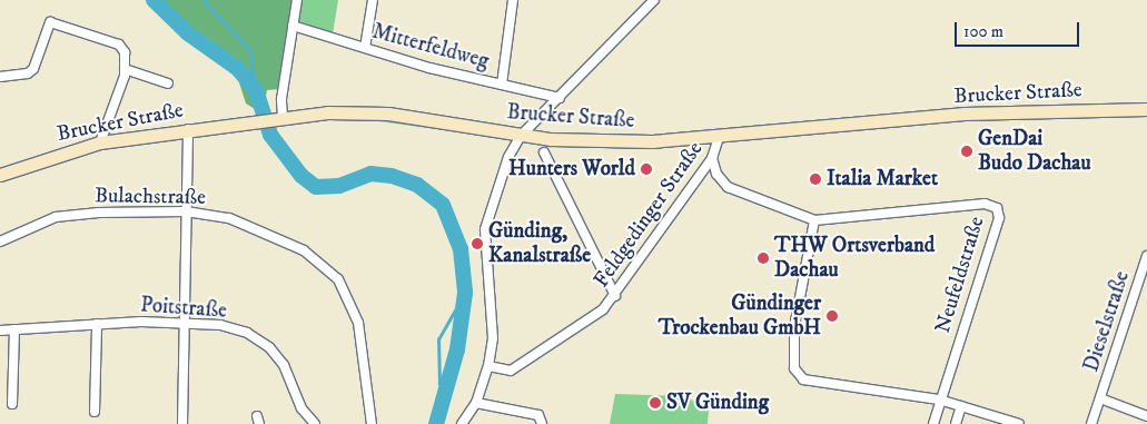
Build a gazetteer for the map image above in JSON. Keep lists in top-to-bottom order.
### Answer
{
  "streets": {
    "main road": ["Brucker Straße"],
    "street": [
      "Mitterfeldweg",
      "Bulachstraße",
      "Feldgedinger Straße",
      "Neufeldstraße",
      "Poitstraße",
      "Dieselstraße"
    ]
  },
  "crossings": [
    ["Brucker Straße", "Feldgedinger Straße"],
    ["Feldgedinger Straße", "Neufeldstraße"]
  ],
  "places": [
    "GenDai Budo Dachau",
    "Hunters World",
    "Italia Market",
    "Günding, Kanalstraße",
    "THW Ortsverband Dachau",
    "Gündinger Trockenbau GmbH",
    "SV Günding"
  ],
  "scale_bar": "100 m"
}
